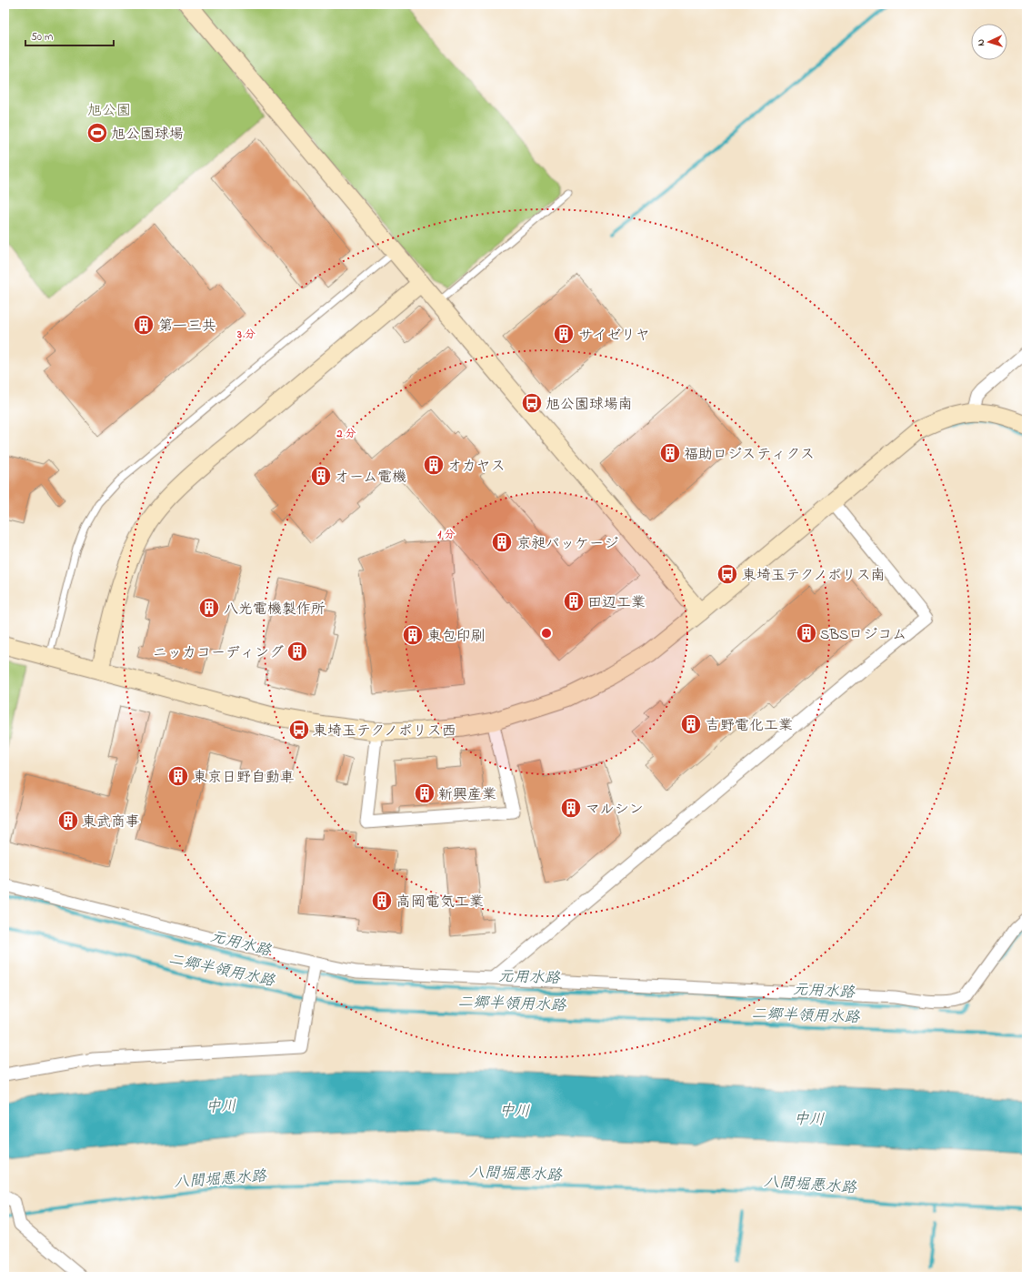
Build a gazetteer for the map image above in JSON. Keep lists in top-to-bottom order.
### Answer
{
  "water": [
    "元用水路",
    "二郷半領用水路",
    "中川",
    "八間堀悪水路"
  ],
  "parks": ["旭公園"],
  "places": {
    "sports": ["旭公園球場"],
    "building": [
      "第一三共",
      "サイゼリヤ",
      "福助ロジスティクス",
      "オカヤス",
      "オーム電機",
      "京昶パッケージ",
      "田辺工業",
      "八光電機製作所",
      "SBSロジコム",
      "東包印刷",
      "ニッカコーディング",
      "吉野電化工業",
      "東京日野自動車",
      "新興産業",
      "マルシン",
      "東武商事",
      "高岡電気工業"
    ],
    "bus stop": ["旭公園球場南", "東埼玉テクノポリス南", "東埼玉テクノポリス西"]
  },
  "scale_bar": "50 m",
  "north": "left",
  "rings": ["3 分", "2 分", "1 分"]
}
